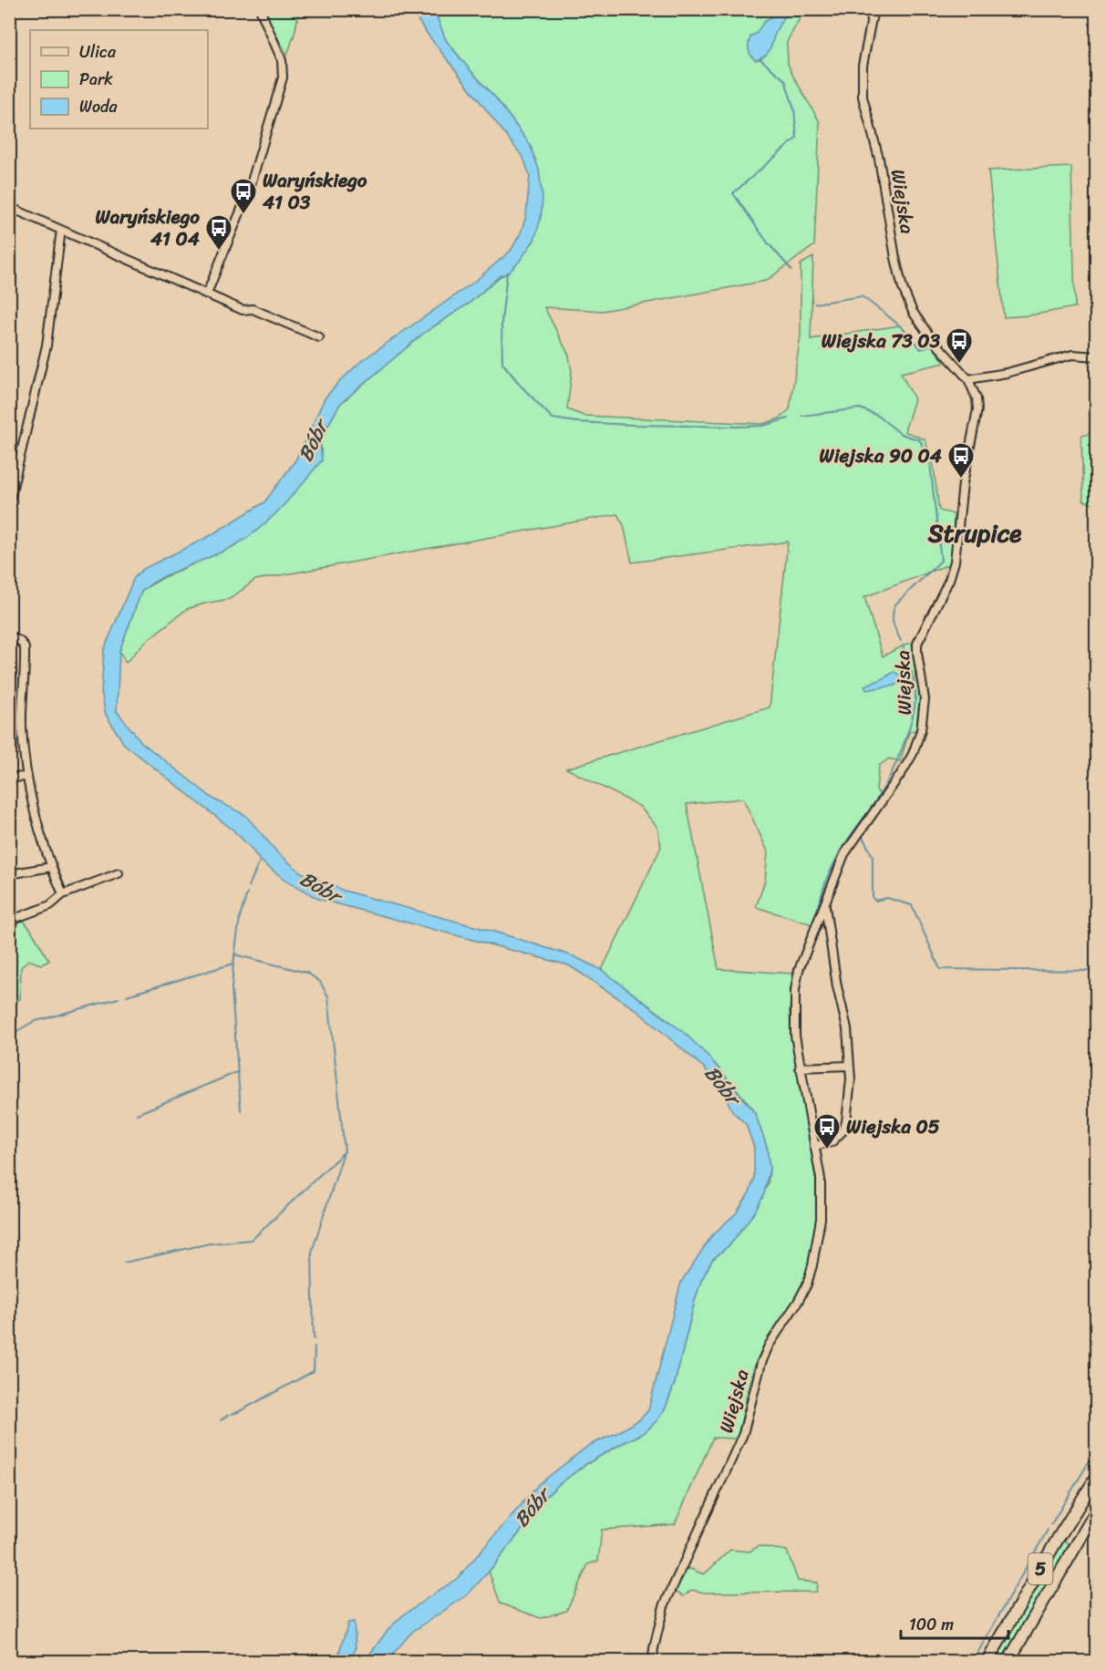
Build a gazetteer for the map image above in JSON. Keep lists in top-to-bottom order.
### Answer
{
  "streets": {
    "main road": ["5"],
    "street": ["Wiejska"]
  },
  "districts": ["Strupice"],
  "water": ["Bóbr"],
  "places": {
    "bus stop": [
      "Waryńskiego 41 03",
      "Waryńskiego 41 04",
      "Wiejska 73 03",
      "Wiejska 90 04",
      "Wiejska 05"
    ]
  },
  "legend": ["Ulica", "Park", "Woda"],
  "scale_bar": "100 m"
}
